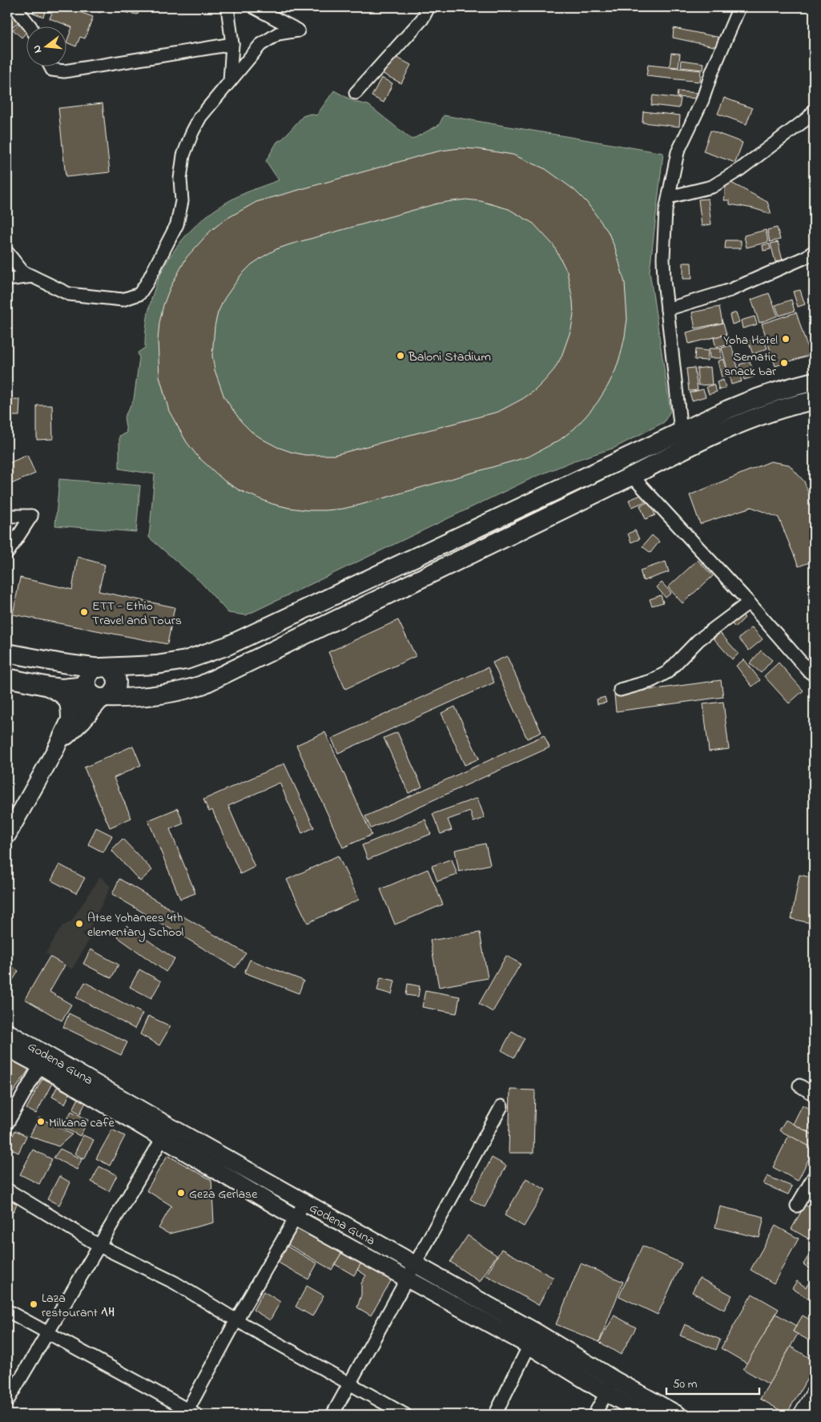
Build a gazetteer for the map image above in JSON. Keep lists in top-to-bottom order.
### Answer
{
  "streets": {
    "main road": ["Godena Guna"]
  },
  "places": [
    "Yoha Hotel",
    "Baloni Stadium",
    "Sematic snack bar",
    "ETT - Ethio Travel and Tours",
    "Atse Yohanees 4th elementary School",
    "Milkana cafe",
    "Geza Gerlase",
    "Laza restourant ላዛ"
  ],
  "scale_bar": "50 m",
  "north": "left"
}
